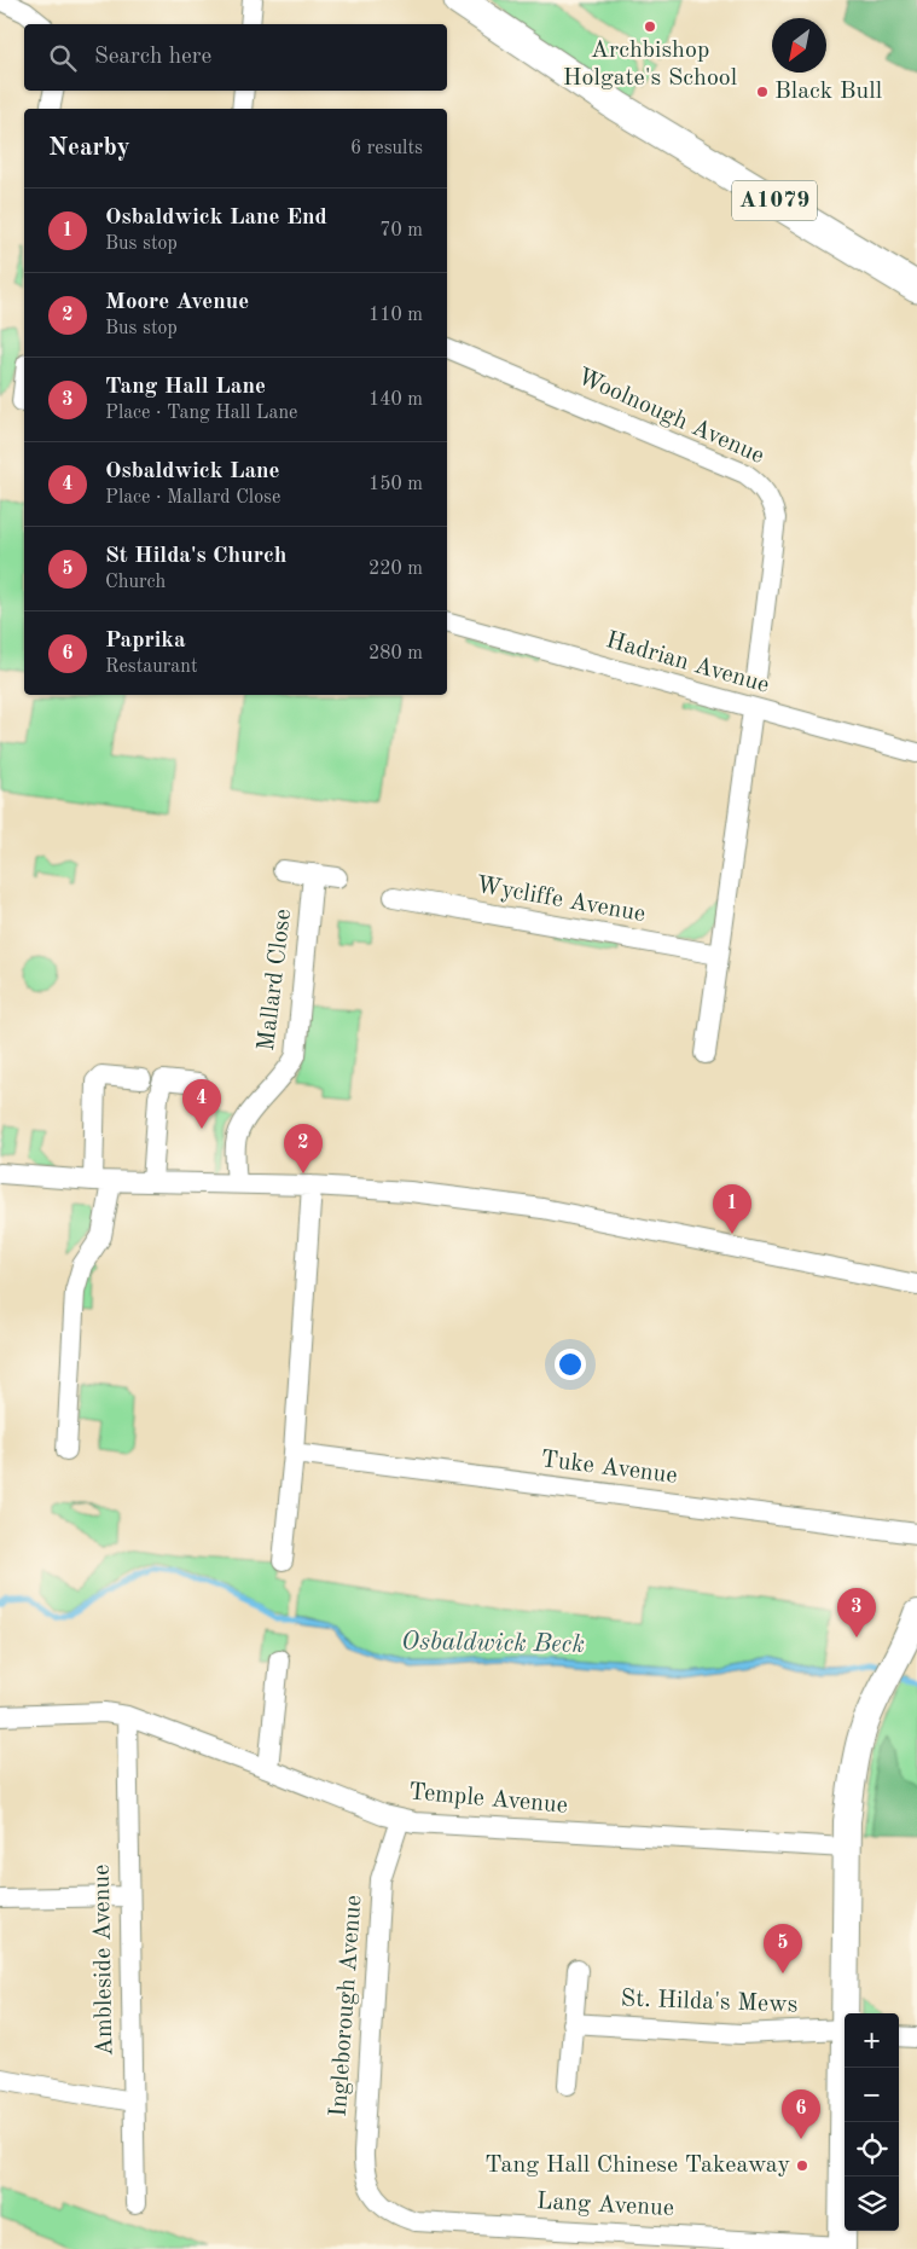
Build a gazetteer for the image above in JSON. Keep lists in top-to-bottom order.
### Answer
{
  "streets": {
    "main road": ["A1079"],
    "street": [
      "Woolnough Avenue",
      "Hadrian Avenue",
      "Wycliffe Avenue",
      "Mallard Close",
      "Tuke Avenue",
      "Temple Avenue",
      "Ambleside Avenue",
      "St. Hilda's Mews",
      "Ingleborough Avenue",
      "Lang Avenue"
    ]
  },
  "crossings": [
    ["Temple Avenue", "Ambleside Avenue"],
    ["Temple Avenue", "Ingleborough Avenue"],
    ["Ingleborough Avenue", "Lang Avenue"]
  ],
  "water": ["Osbaldwick Beck"],
  "places": ["Archbishop Holgate's School", "Black Bull", "Tang Hall Chinese Takeaway"],
  "north": "bottom left",
  "page": {
    "search": "Search here",
    "heading": ["Nearby", "6 results"],
    "list": [
      {
        "mark": "1",
        "name": "Osbaldwick Lane End",
        "note": "Bus stop",
        "value": "70 m"
      },
      {
        "mark": "2",
        "name": "Moore Avenue",
        "note": "Bus stop",
        "value": "110 m"
      },
      {
        "mark": "3",
        "name": "Tang Hall Lane",
        "note": "Place · Tang Hall Lane",
        "value": "140 m"
      },
      {
        "mark": "4",
        "name": "Osbaldwick Lane",
        "note": "Place · Mallard Close",
        "value": "150 m"
      },
      {
        "mark": "5",
        "name": "St Hilda's Church",
        "note": "Church",
        "value": "220 m"
      },
      {
        "mark": "6",
        "name": "Paprika",
        "note": "Restaurant",
        "value": "280 m"
      }
    ],
    "pins": [
      "4",
      "2",
      "1",
      "3",
      "5",
      "6"
    ],
    "map_buttons": ["+", "−"]
  }
}
